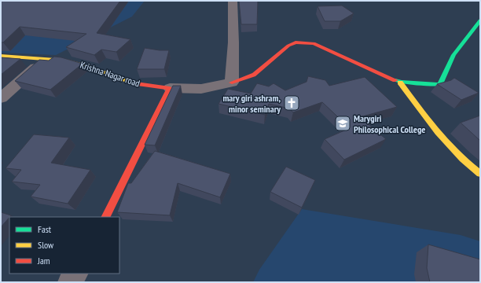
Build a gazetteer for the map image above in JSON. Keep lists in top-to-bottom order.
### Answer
{
  "streets": {
    "street": ["Krishna Nagar road"]
  },
  "places": {
    "church": ["mary giri ashram, minor seminary"],
    "school or university": ["Marygiri Philosophical College"]
  },
  "legend": ["Fast", "Slow", "Jam"]
}
